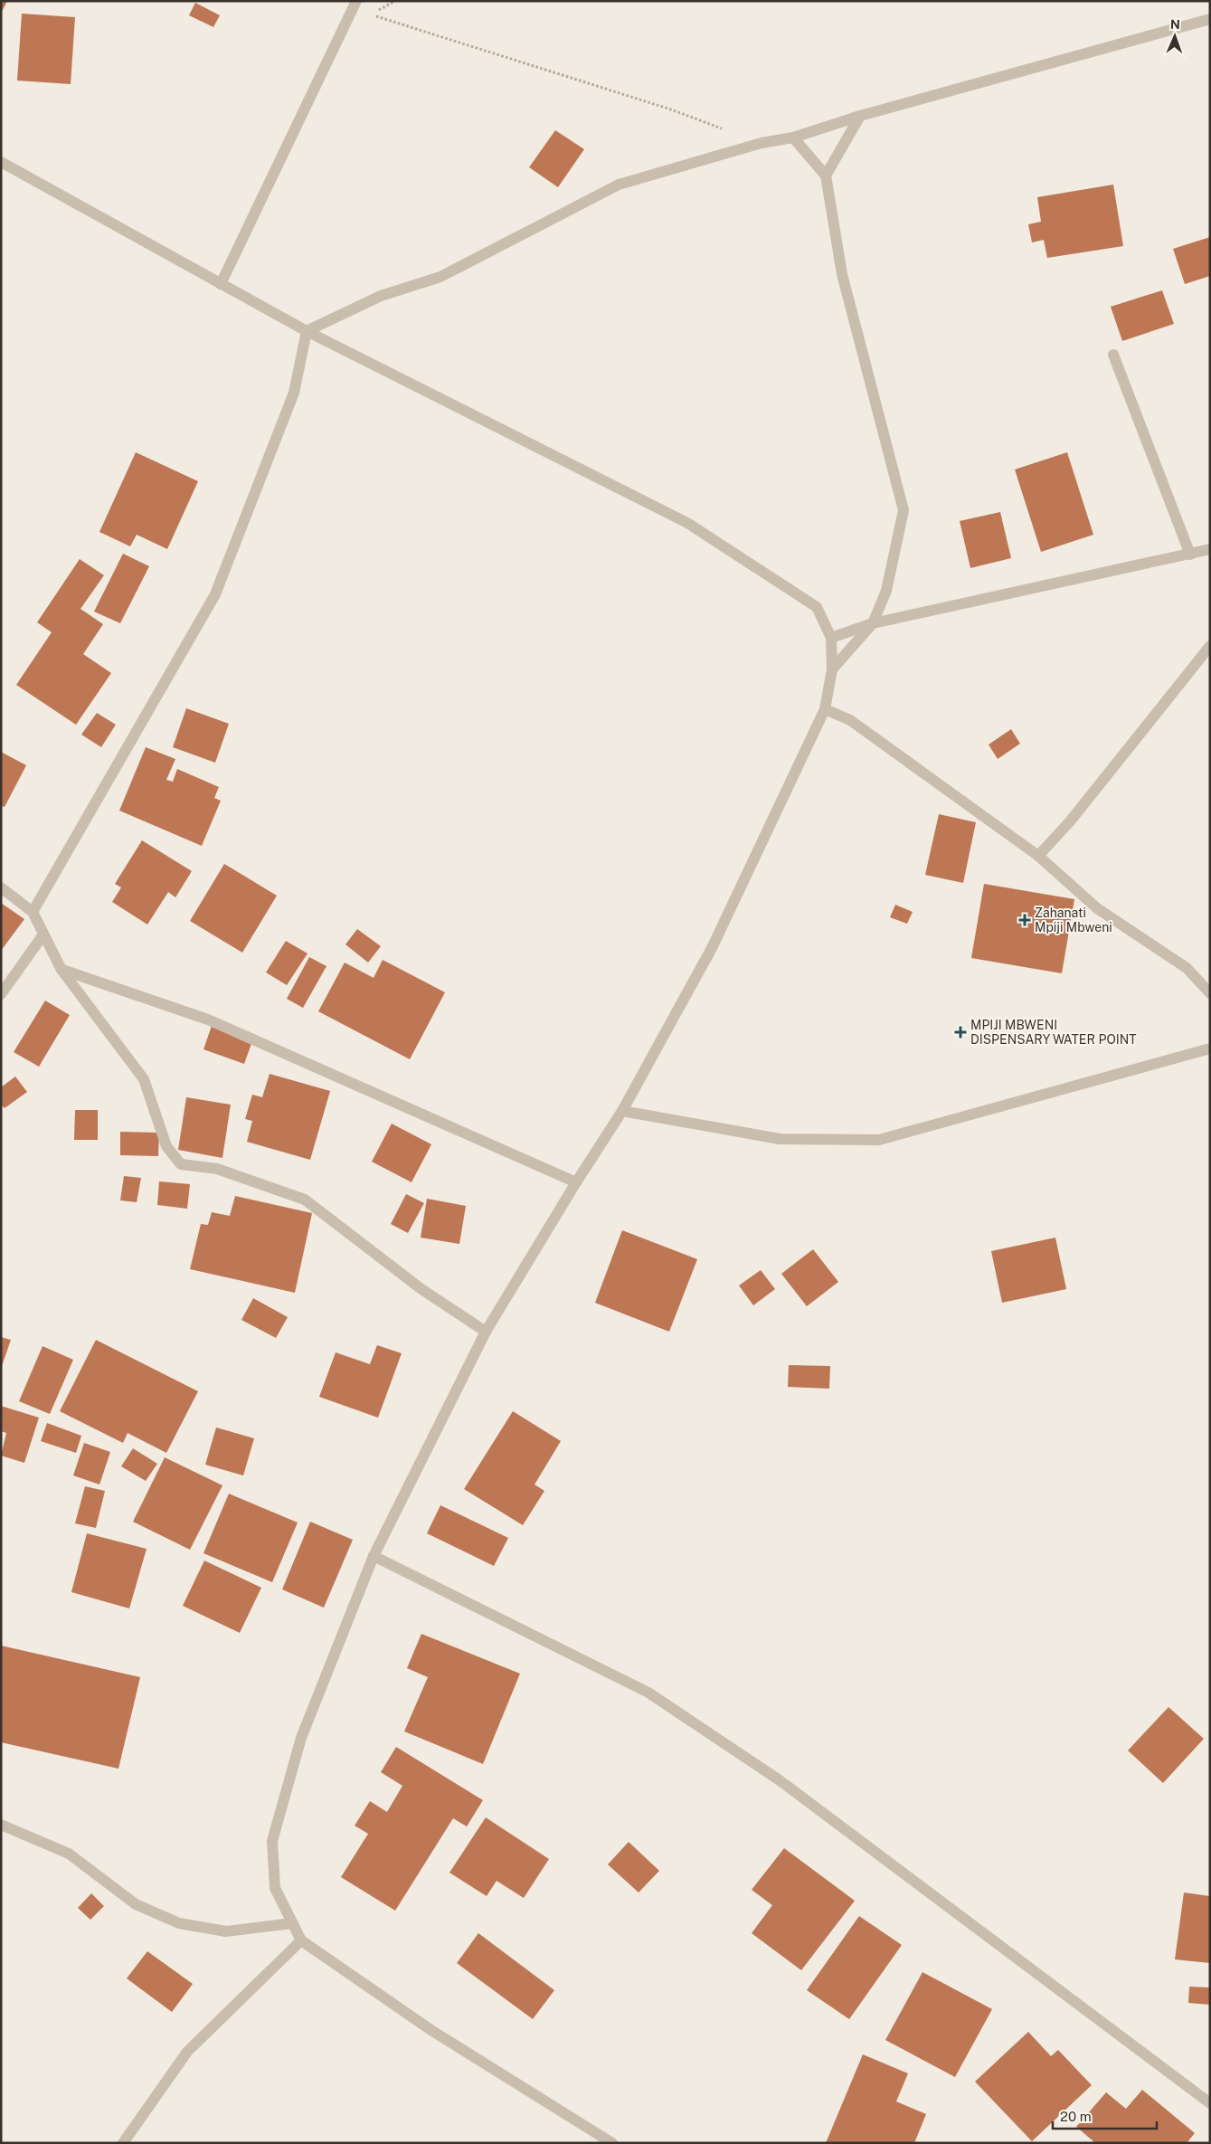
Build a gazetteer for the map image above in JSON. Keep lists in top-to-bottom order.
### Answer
{
  "places": {
    "health": ["Zahanati Mpiji Mbweni", "MPIJI MBWENI DISPENSARY WATER POINT"]
  },
  "scale_bar": "20 m",
  "north": "top"
}
